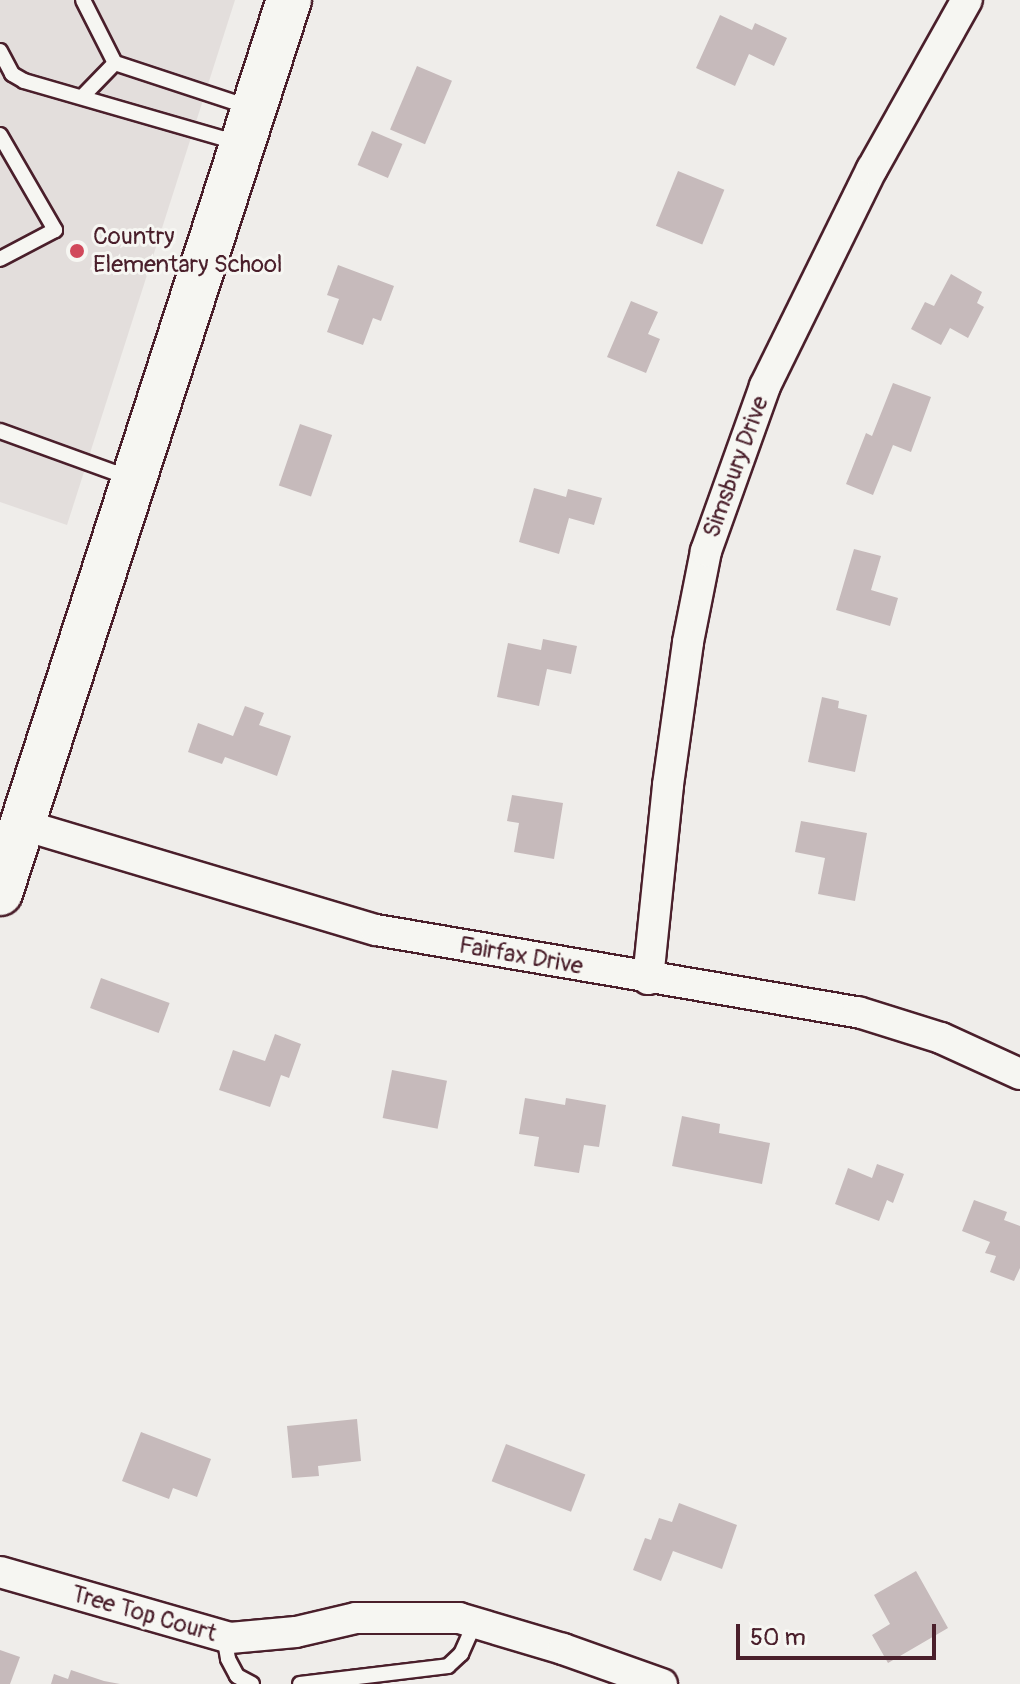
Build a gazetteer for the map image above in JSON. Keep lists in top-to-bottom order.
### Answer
{
  "streets": {
    "street": ["Simsbury Drive", "Fairfax Drive", "Tree Top Court"]
  },
  "crossings": [
    ["Simsbury Drive", "Fairfax Drive"]
  ],
  "places": ["Country Elementary School"],
  "scale_bar": "50 m"
}
